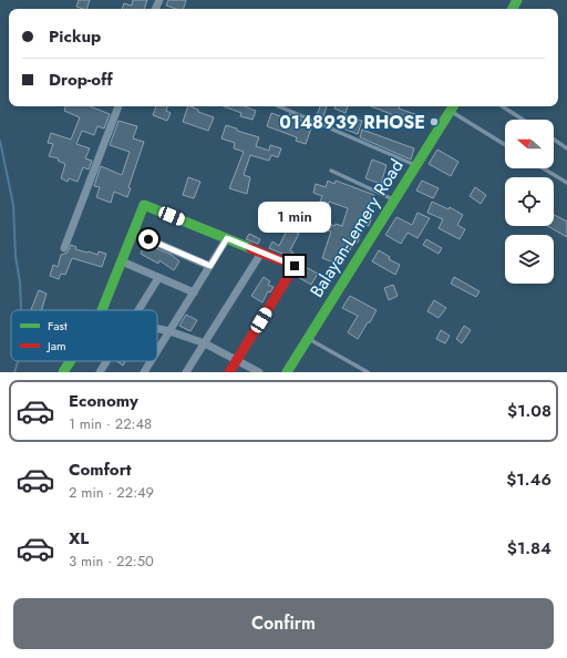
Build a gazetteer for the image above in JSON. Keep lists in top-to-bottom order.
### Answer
{
  "streets": {
    "street": ["Balayan-Lemery Road"]
  },
  "places": ["0148939 RHOSE"],
  "legend": ["Fast", "Jam"],
  "north": "left",
  "page": {
    "banner": ["Pickup", "Drop-off"],
    "bubble": "1 min",
    "list": [
      {
        "name": "Economy",
        "note": "1 min · 22:48",
        "value": "$1.08"
      },
      {
        "name": "Comfort",
        "note": "2 min · 22:49",
        "value": "$1.46"
      },
      {
        "name": "XL",
        "note": "3 min · 22:50",
        "value": "$1.84"
      }
    ],
    "buttons": "Confirm"
  }
}
